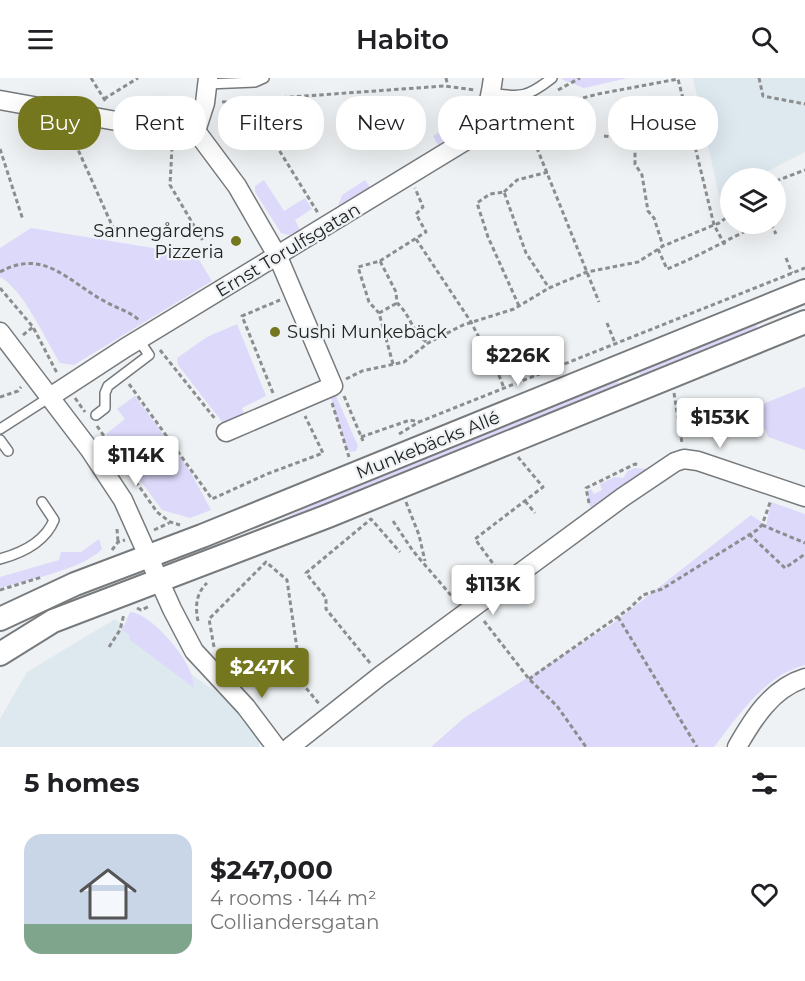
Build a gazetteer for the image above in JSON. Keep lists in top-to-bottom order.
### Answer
{
  "streets": {
    "street": ["Ernst Torulfsgatan", "Munkebäcks Allé"]
  },
  "places": ["Sannegårdens Pizzeria", "Sushi Munkebäck"],
  "page": {
    "header": "Habito",
    "chip": [
      "Buy",
      "Rent",
      "Filters",
      "New",
      "Apartment",
      "House"
    ],
    "price": [
      "$226K",
      "$153K",
      "$114K",
      "$113K",
      "$247K"
    ],
    "heading": "5 homes",
    "list": [
      {
        "name": "$247,000",
        "note": "4 rooms · 144 m² · Colliandersgatan"
      }
    ]
  }
}
